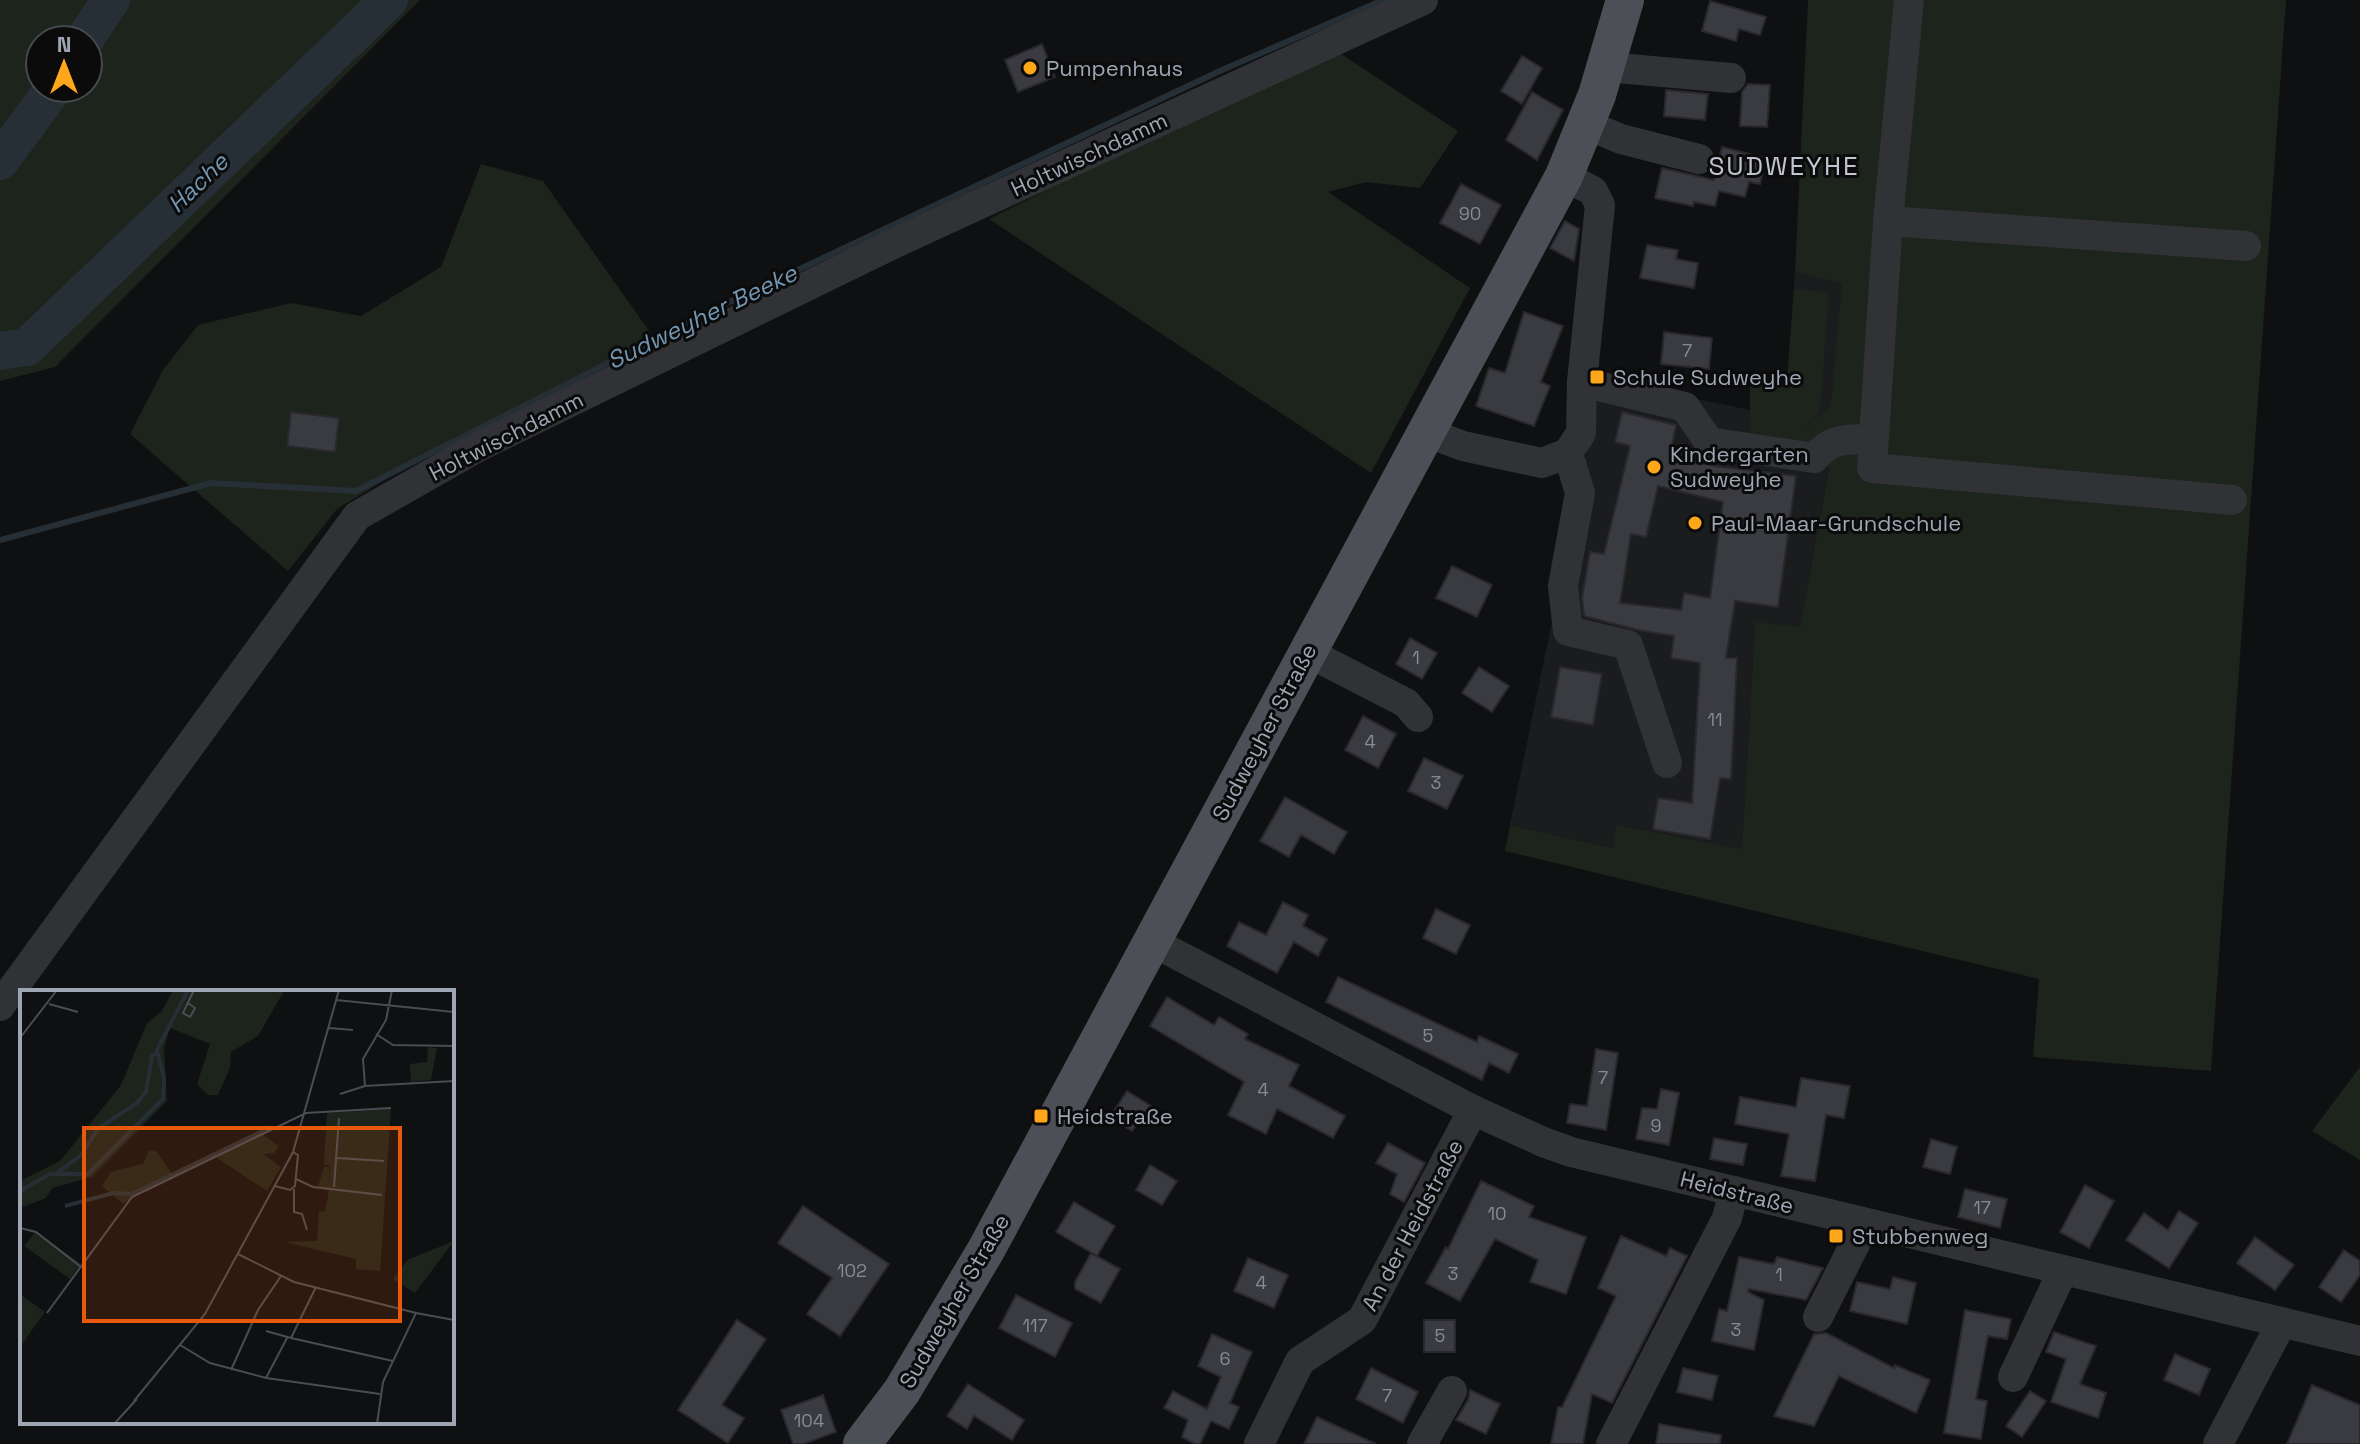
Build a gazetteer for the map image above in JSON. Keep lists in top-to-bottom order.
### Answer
{
  "streets": {
    "main road": ["Sudweyher Straße"],
    "street": ["Holtwischdamm", "Heidstraße", "An der Heidstraße"]
  },
  "crossings": [
    ["Sudweyher Straße", "Heidstraße"],
    ["Heidstraße", "An der Heidstraße"]
  ],
  "districts": ["SUDWEYHE"],
  "water": ["Hache", "Sudweyher Beeke"],
  "places": {
    "other": ["Pumpenhaus", "Kindergarten Sudweyhe", "Paul-Maar-Grundschule"],
    "transit": ["Schule Sudweyhe", "Heidstraße", "Stubbenweg"]
  },
  "house_numbers": [
    "90",
    "7",
    "1",
    "11",
    "4",
    "3",
    "5",
    "7",
    "4",
    "9",
    "17",
    "10",
    "102",
    "3",
    "1",
    "4",
    "117",
    "3",
    "5",
    "6",
    "7",
    "104"
  ],
  "north": "top"
}
